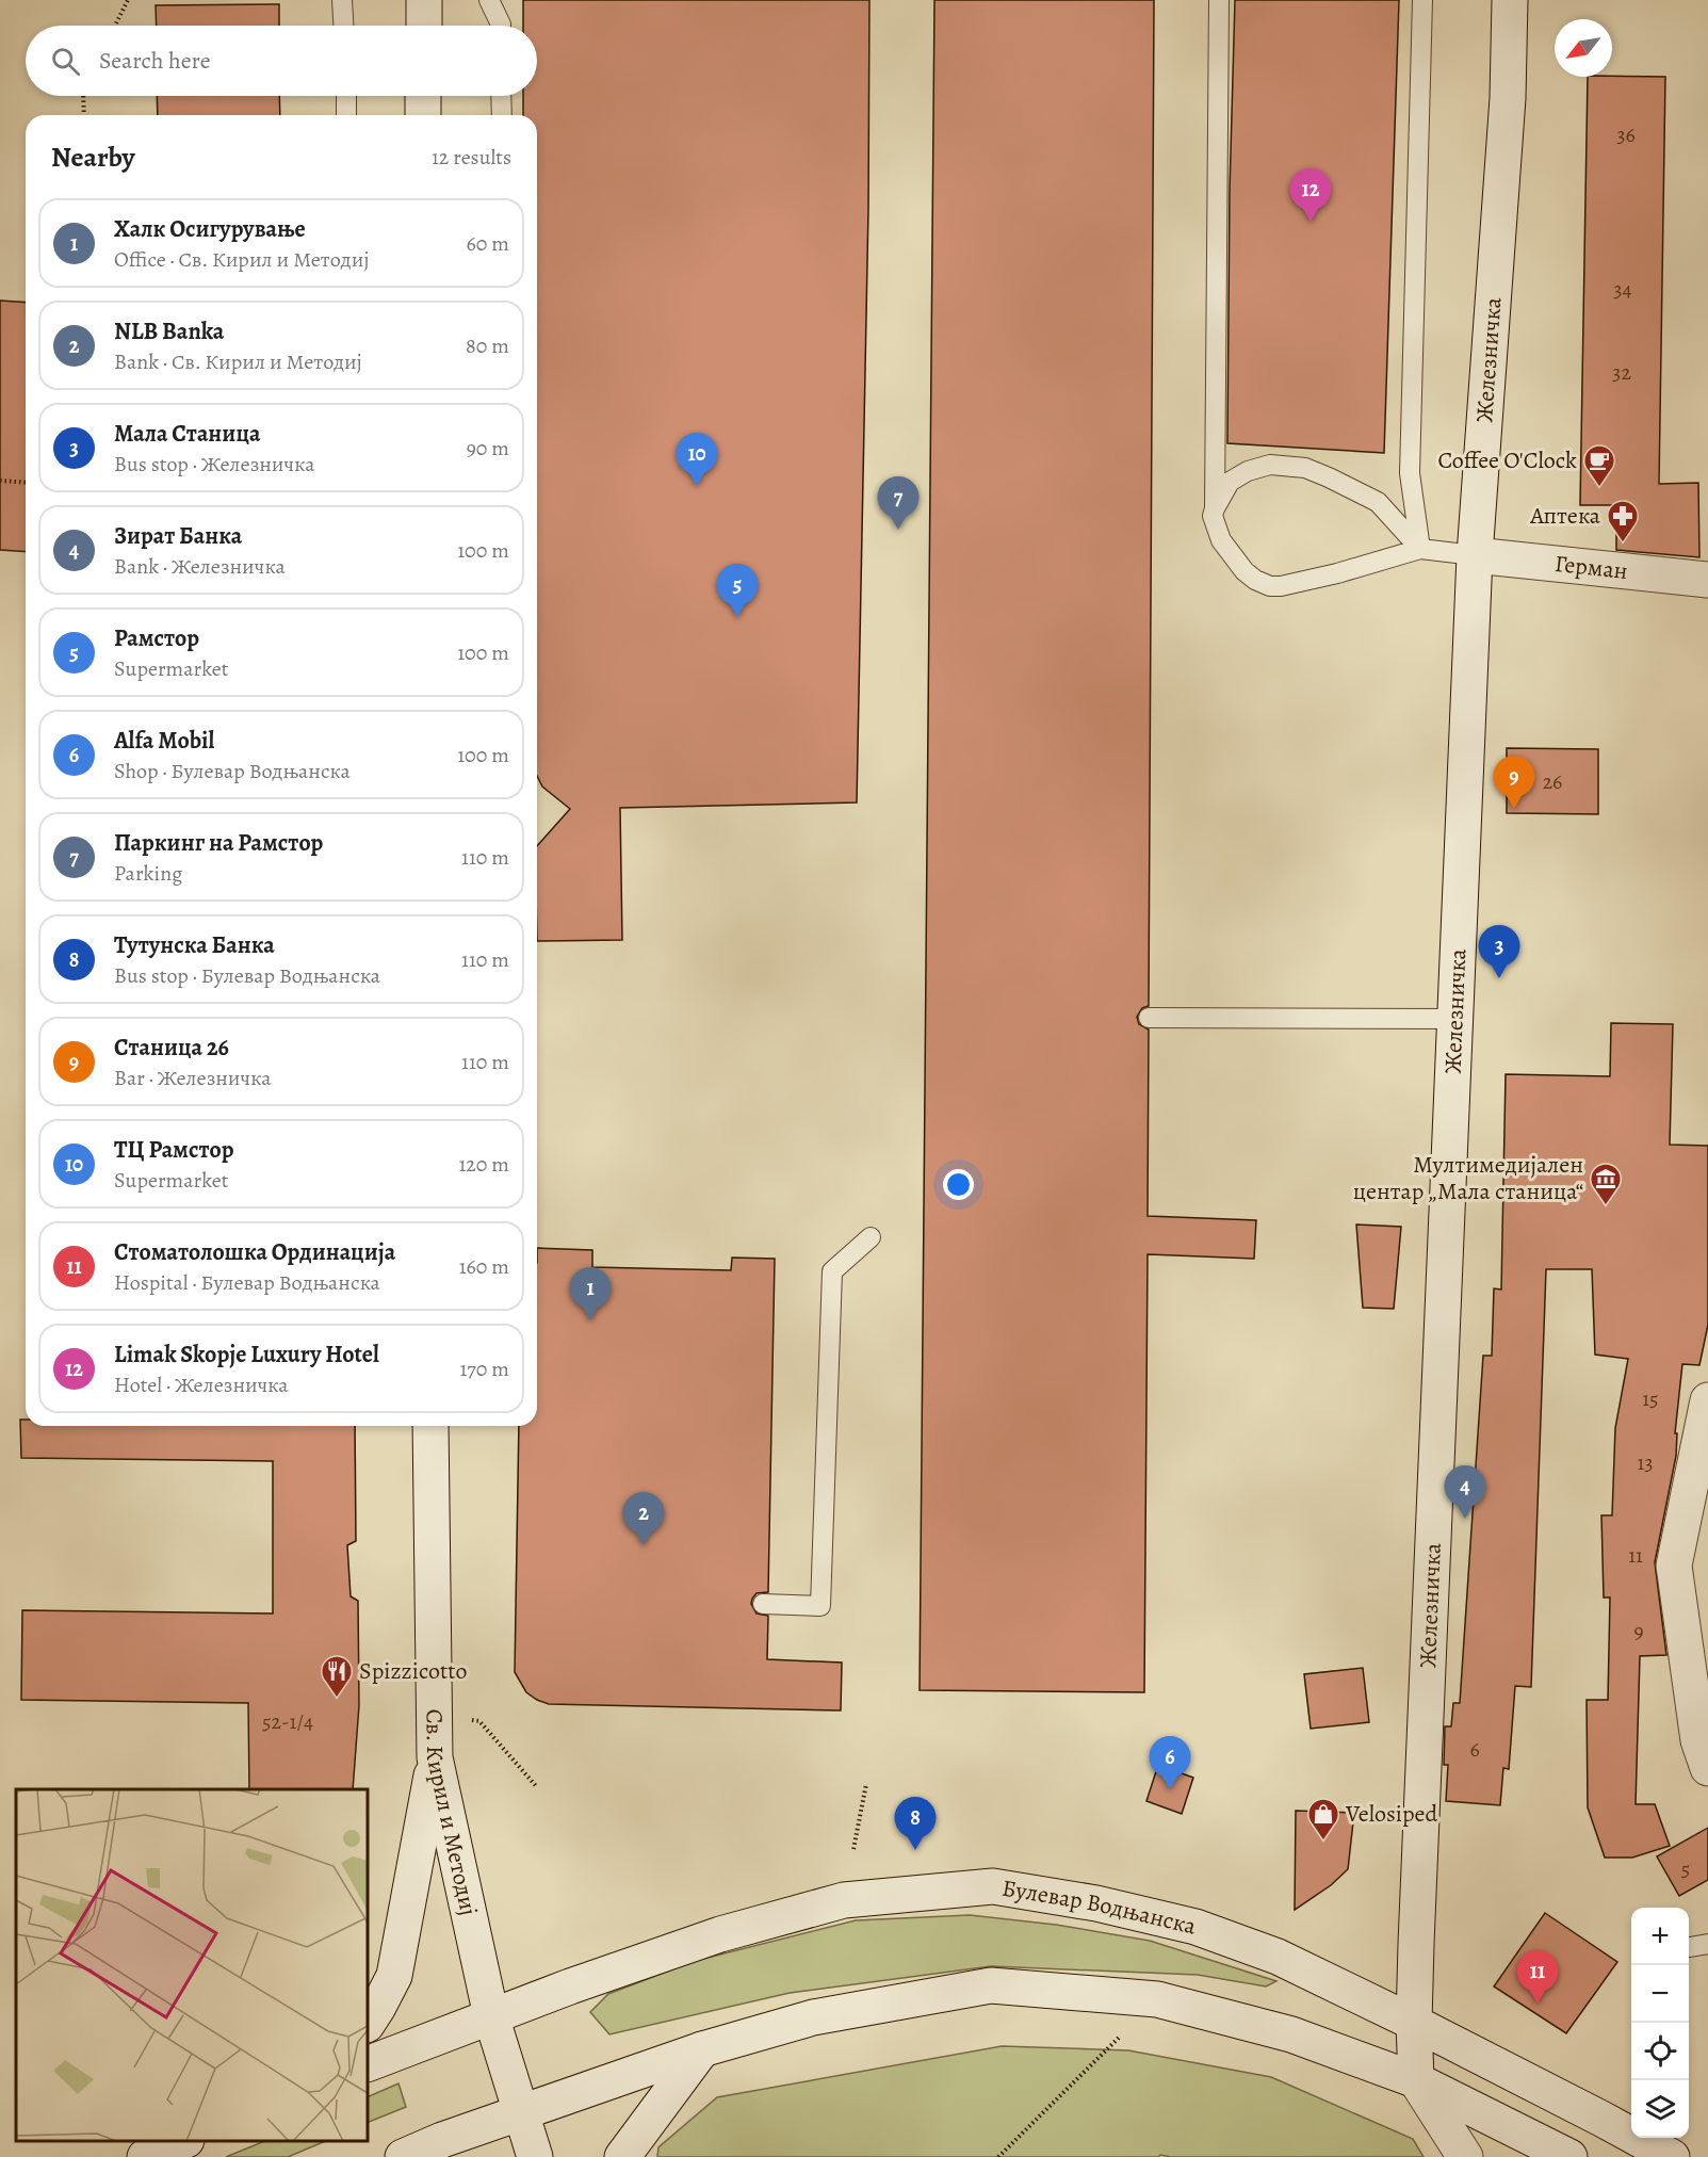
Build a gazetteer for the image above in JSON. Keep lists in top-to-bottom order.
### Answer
{
  "streets": {
    "street": [
      "Железничка",
      "Герман",
      "Св. Кирил и Методиј",
      "Булевар Водњанска"
    ]
  },
  "crossings": [
    ["Железничка", "Герман"],
    ["Железничка", "Булевар Водњанска"],
    ["Св. Кирил и Методиј", "Булевар Водњанска"]
  ],
  "places": {
    "cafe": ["Coffee O'Clock"],
    "pharmacy": ["Аптека"],
    "museum": ["Мултимедијален центар „Мала станица“"],
    "restaurant": ["Spizzicotto"],
    "shop": ["Velosiped"]
  },
  "house_numbers": [
    "36",
    "34",
    "32",
    "26",
    "15",
    "13",
    "11",
    "9",
    "52-1/4",
    "6",
    "5"
  ],
  "north": "bottom left",
  "page": {
    "search": "Search here",
    "heading": ["Nearby", "12 results"],
    "pins": [
      "12",
      "10",
      "7",
      "5",
      "9",
      "3",
      "1",
      "4",
      "2",
      "6",
      "8",
      "11"
    ],
    "list": [
      {
        "mark": "1",
        "name": "Халк Осигурување",
        "note": "Office · Св. Кирил и Методиј",
        "value": "60 m"
      },
      {
        "mark": "2",
        "name": "NLB Banka",
        "note": "Bank · Св. Кирил и Методиј",
        "value": "80 m"
      },
      {
        "mark": "3",
        "name": "Мала Станица",
        "note": "Bus stop · Железничка",
        "value": "90 m"
      },
      {
        "mark": "4",
        "name": "Зират Банка",
        "note": "Bank · Железничка",
        "value": "100 m"
      },
      {
        "mark": "5",
        "name": "Рамстор",
        "note": "Supermarket",
        "value": "100 m"
      },
      {
        "mark": "6",
        "name": "Alfa Mobil",
        "note": "Shop · Булевар Водњанска",
        "value": "100 m"
      },
      {
        "mark": "7",
        "name": "Паркинг на Рамстор",
        "note": "Parking",
        "value": "110 m"
      },
      {
        "mark": "8",
        "name": "Тутунска Банка",
        "note": "Bus stop · Булевар Водњанска",
        "value": "110 m"
      },
      {
        "mark": "9",
        "name": "Станица 26",
        "note": "Bar · Железничка",
        "value": "110 m"
      },
      {
        "mark": "10",
        "name": "ТЦ Рамстор",
        "note": "Supermarket",
        "value": "120 m"
      },
      {
        "mark": "11",
        "name": "Стоматолошка Ординација",
        "note": "Hospital · Булевар Водњанска",
        "value": "160 m"
      },
      {
        "mark": "12",
        "name": "Limak Skopje Luxury Hotel",
        "note": "Hotel · Железничка",
        "value": "170 m"
      }
    ],
    "map_buttons": ["+", "−"]
  }
}
